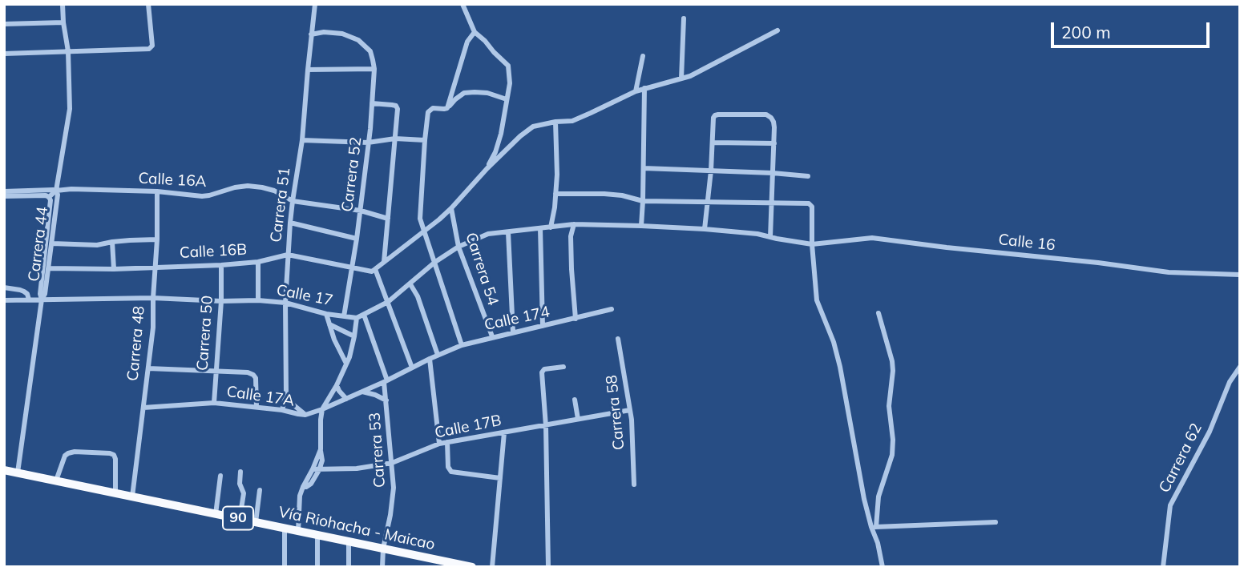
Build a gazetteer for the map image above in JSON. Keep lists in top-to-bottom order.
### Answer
{
  "streets": {
    "highway": ["90", "Vía Riohacha - Maicao"],
    "street": [
      "Carrera 52",
      "Calle 16A",
      "Carrera 51",
      "Calle 16",
      "Carrera 44",
      "Calle 16B",
      "Carrera 54",
      "Calle 17",
      "Calle 174",
      "Carrera 50",
      "Carrera 48",
      "Calle 17A",
      "Carrera 58",
      "Calle 17B",
      "Carrera 53",
      "Carrera 62"
    ]
  },
  "crossings": [
    ["Carrera 52", "Carrera 51"],
    ["Carrera 52", "Calle 16B"],
    ["Carrera 52", "Calle 17"],
    ["Calle 16A", "Carrera 51"],
    ["Calle 16A", "Carrera 44"],
    ["Calle 16A", "Carrera 48"],
    ["Carrera 51", "Calle 16B"],
    ["Carrera 51", "Calle 17"],
    ["Carrera 51", "Calle 17A"],
    ["Carrera 44", "Calle 16B"],
    ["Carrera 44", "Calle 17"],
    ["Carrera 44", "Vía Riohacha - Maicao"],
    ["Calle 16B", "Carrera 50"],
    ["Calle 16B", "Carrera 48"],
    ["Carrera 54", "Calle 174"],
    ["Calle 17", "Carrera 50"],
    ["Calle 17", "Carrera 48"],
    ["Calle 174", "Calle 17A"],
    ["Carrera 50", "Calle 17A"],
    ["Carrera 48", "Calle 17A"],
    ["Carrera 48", "Vía Riohacha - Maicao"],
    ["Calle 17A", "Carrera 53"],
    ["Carrera 58", "Calle 17B"],
    ["Calle 17B", "Carrera 53"],
    ["Carrera 53", "Vía Riohacha - Maicao"]
  ],
  "scale_bar": "200 m"
}
